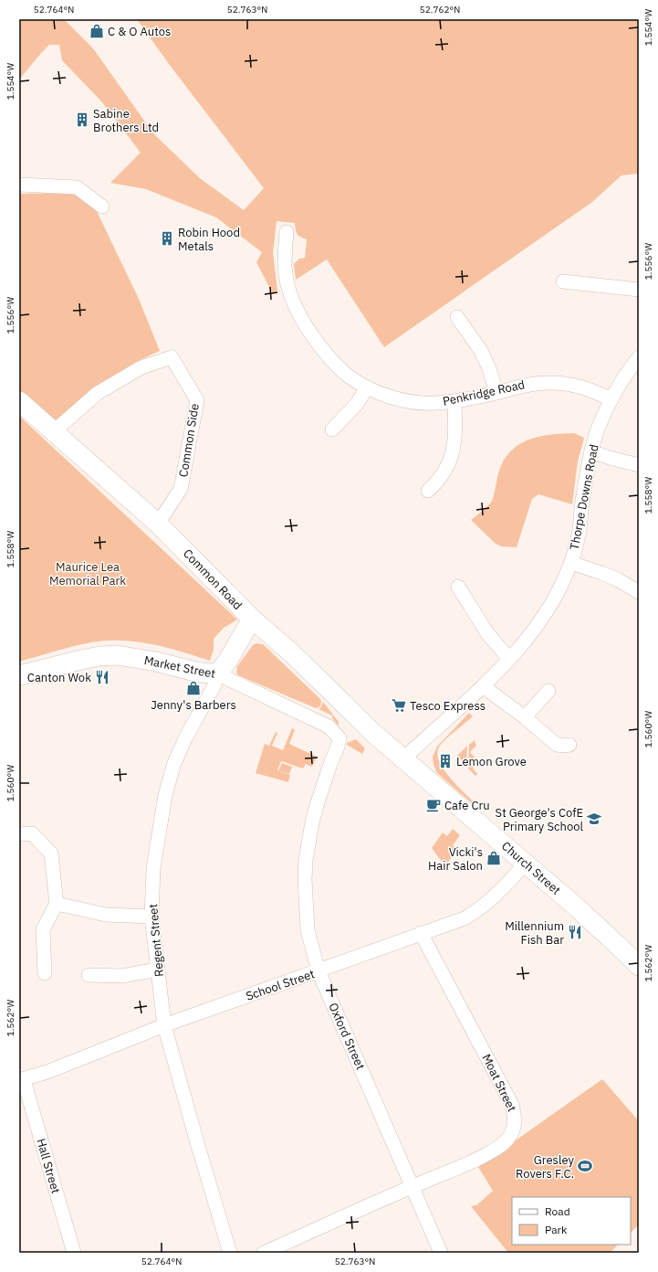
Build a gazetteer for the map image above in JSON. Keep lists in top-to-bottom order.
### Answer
{
  "streets": {
    "street": [
      "Penkridge Road",
      "Common Side",
      "Thorpe Downs Road",
      "Common Road",
      "Market Street",
      "Church Street",
      "Regent Street",
      "School Street",
      "Oxford Street",
      "Moat Street",
      "Hall Street"
    ]
  },
  "crossings": [
    ["Penkridge Road", "Thorpe Downs Road"],
    ["Common Side", "Common Road"],
    ["Thorpe Downs Road", "Common Road"],
    ["Thorpe Downs Road", "Church Street"],
    ["Common Road", "Church Street"],
    ["Common Road", "Regent Street"],
    ["Market Street", "Regent Street"],
    ["Market Street", "Oxford Street"],
    ["Church Street", "School Street"],
    ["Regent Street", "School Street"],
    ["School Street", "Oxford Street"],
    ["School Street", "Moat Street"],
    ["School Street", "Hall Street"],
    ["Oxford Street", "Moat Street"]
  ],
  "parks": ["Maurice Lea Memorial Park"],
  "places": {
    "shop": ["C & O Autos", "Jenny's Barbers", "Vicki's Hair Salon"],
    "building": ["Sabine Brothers Ltd", "Robin Hood Metals", "Lemon Grove"],
    "restaurant": ["Canton Wok", "Millennium Fish Bar"],
    "supermarket": ["Tesco Express"],
    "cafe": ["Cafe Cru"],
    "school or university": ["St George's CofE Primary School"],
    "sports": ["Gresley Rovers F.C."]
  },
  "legend": ["Road", "Park"],
  "coordinates": [
    "52.764°N",
    "52.763°N",
    "52.762°N",
    "1.554°W",
    "1.556°W",
    "1.558°W",
    "1.560°W",
    "1.562°W"
  ]
}
